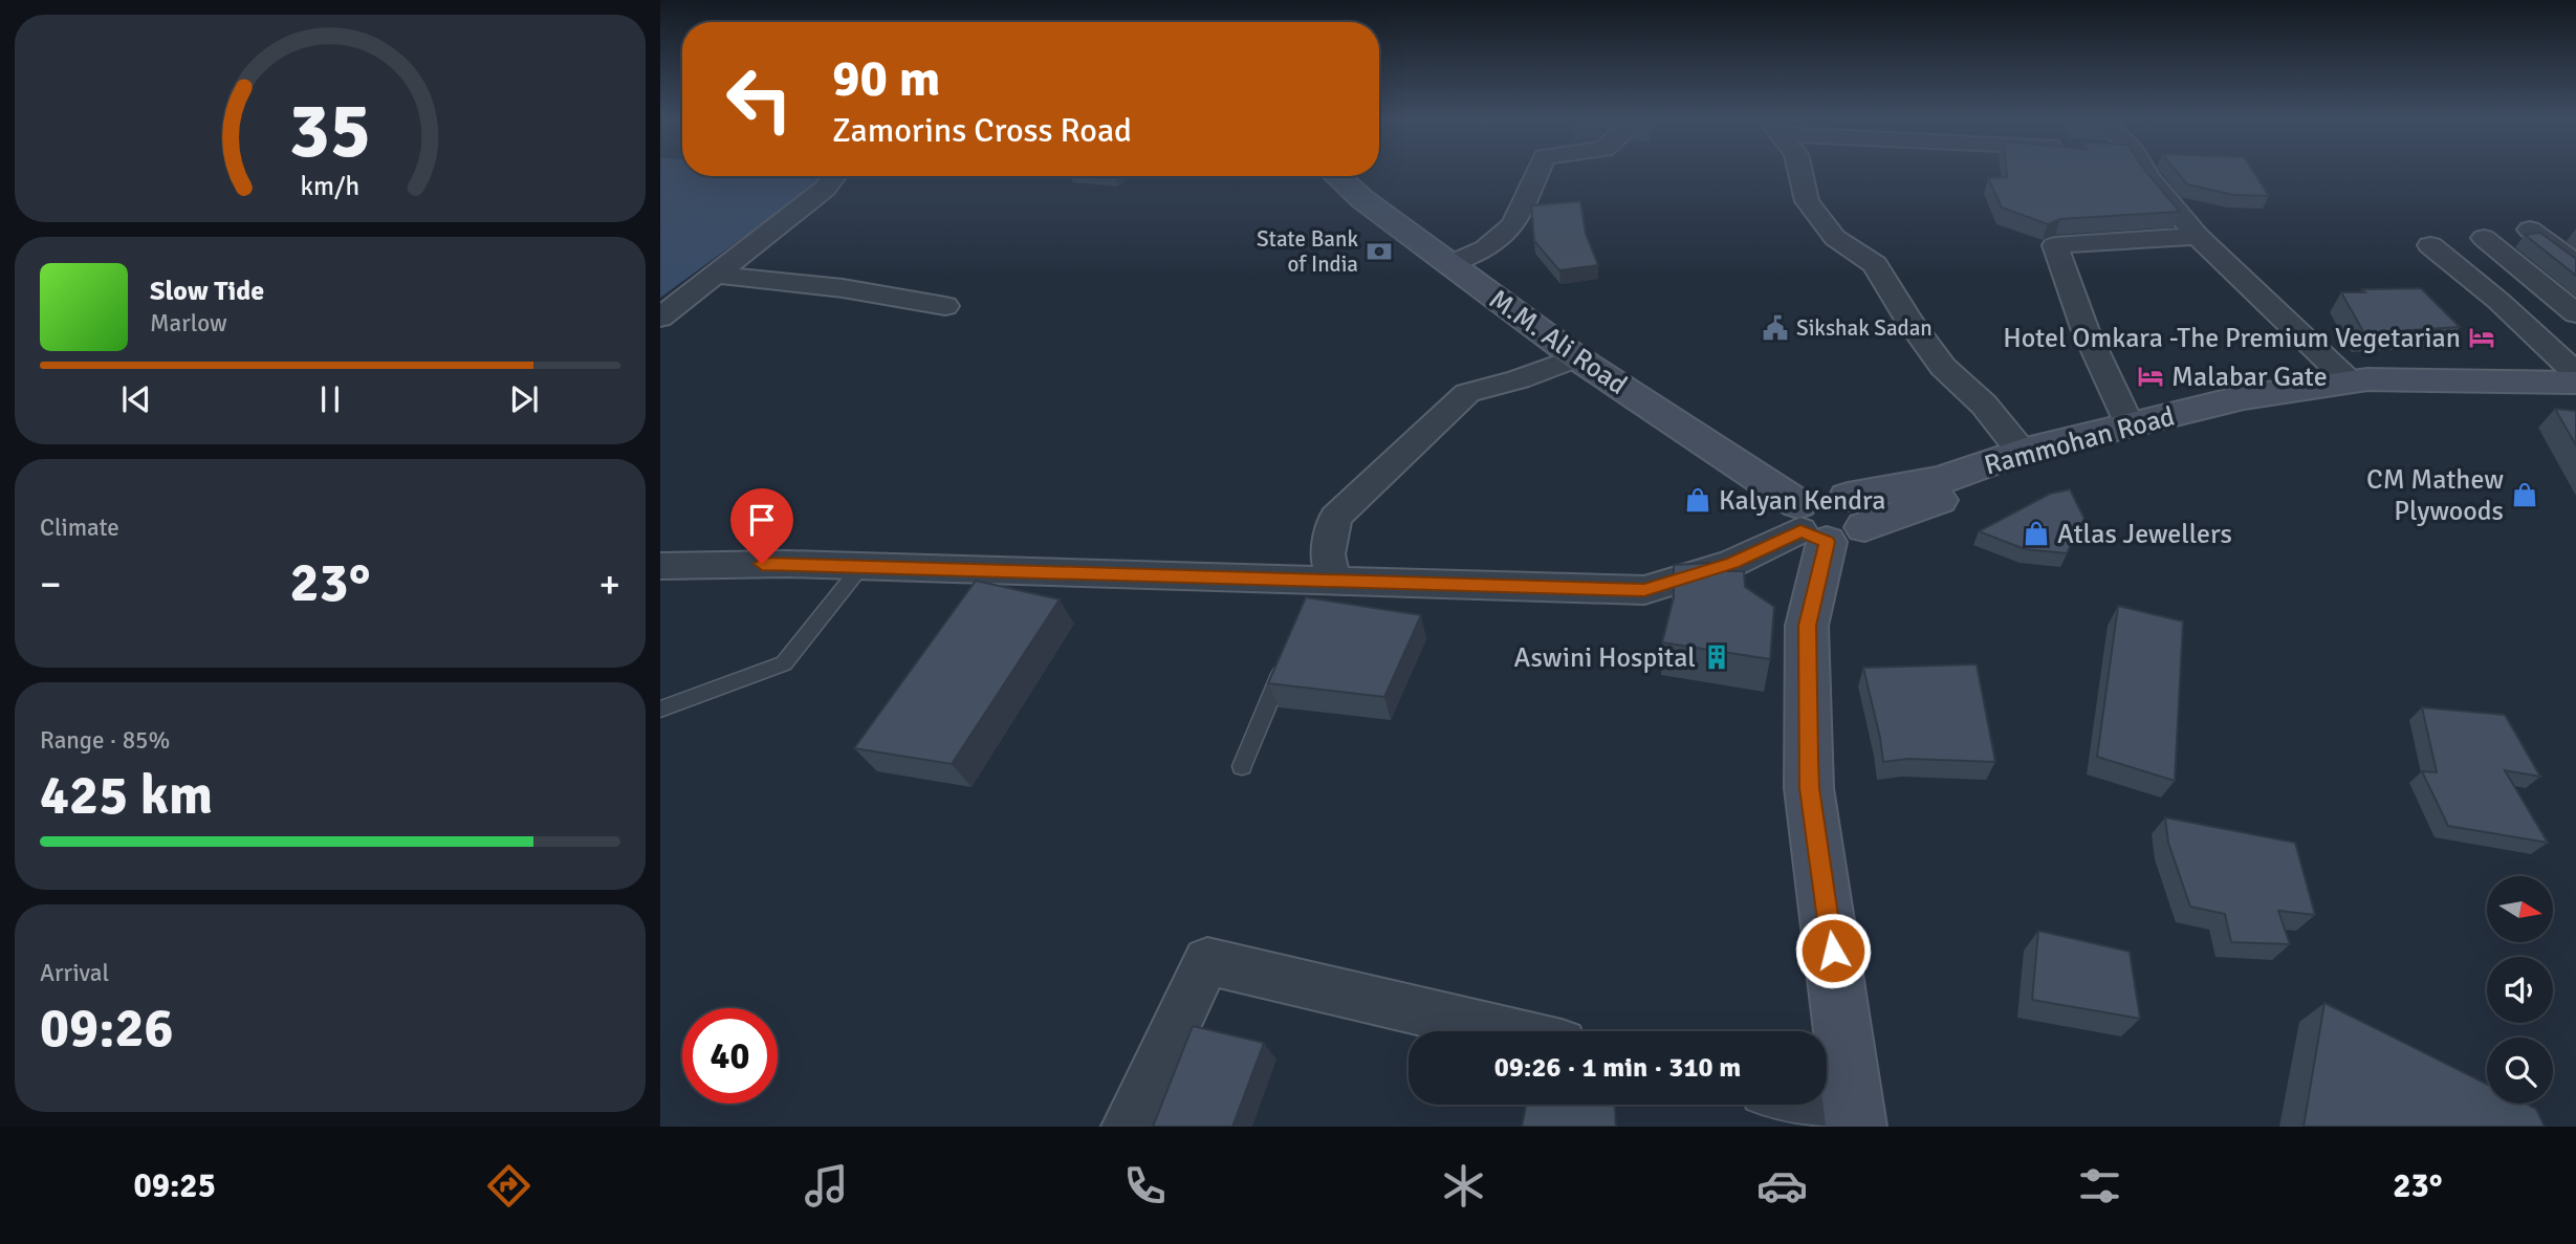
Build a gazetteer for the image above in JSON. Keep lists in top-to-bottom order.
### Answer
{
  "streets": {
    "main road": ["M.M. Ali Road", "Rammohan Road"]
  },
  "crossings": [
    ["M.M. Ali Road", "Rammohan Road"]
  ],
  "places": {
    "bank": ["State Bank of India"],
    "public building": ["Sikshak Sadan"],
    "hotel": ["Hotel Omkara -The Premium Vegetarian", "Malabar Gate"],
    "shop": ["CM Mathew Plywoods", "Kalyan Kendra", "Atlas Jewellers"],
    "building": ["Aswini Hospital"]
  },
  "north": "right",
  "page": {
    "turn": ["90 m", "Zamorins Cross Road"],
    "song": ["Slow Tide", "Marlow"],
    "tile": [
      "Climate",
      ["Range · 85%", "425 km"],
      ["Arrival", "09:26"]
    ],
    "heat": ["−", "23°", "+"],
    "limit": "40",
    "trip": "09:26 · 1 min · 310 m",
    "tabs": ["09:25", "23°"],
    "gauge": ["35", "km/h"]
  }
}
